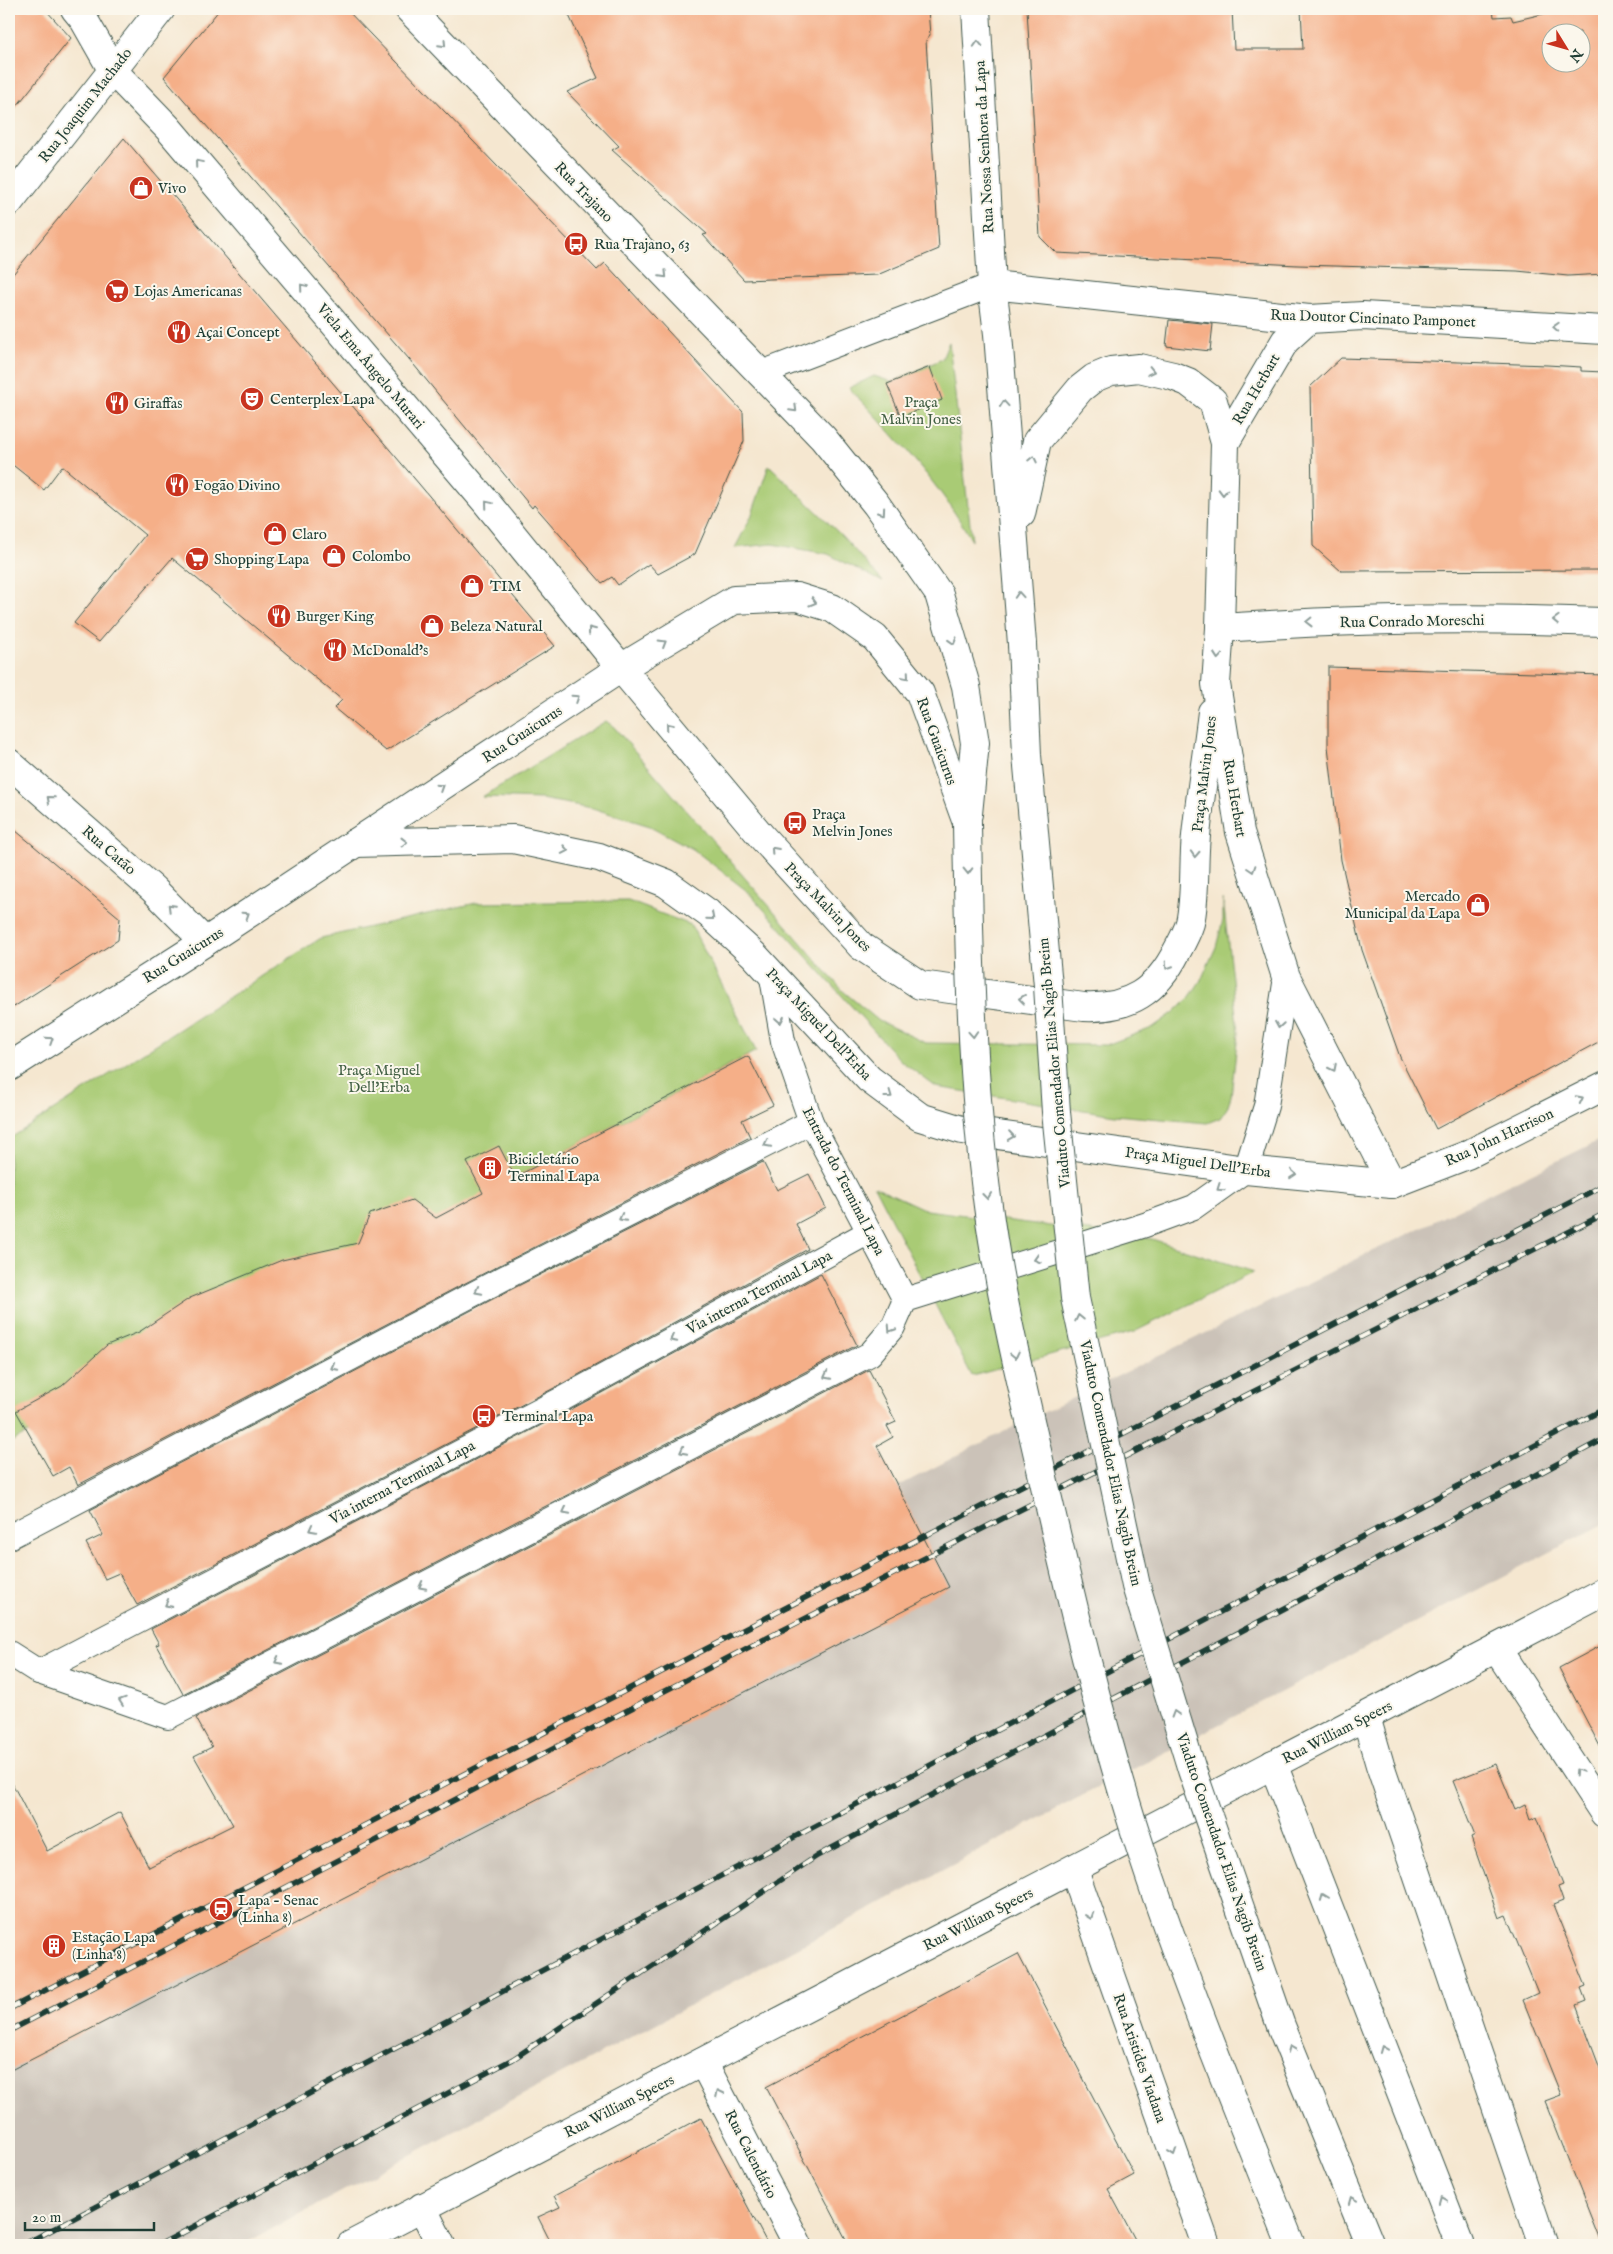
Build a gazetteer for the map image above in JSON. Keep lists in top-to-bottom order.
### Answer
{
  "streets": {
    "street": [
      "Rua Joaquim Machado",
      "Rua Nossa Senhora da Lapa",
      "Rua Trajano",
      "Rua Doutor Cincinato Pamponet",
      "Viela Ema Ângelo Murari",
      "Rua Herbart",
      "Rua Conrado Moreschi",
      "Rua Guaicurus",
      "Praça Malvin Jones",
      "Rua Catão",
      "Praça Miguel Dell'Erba",
      "Viaduto Comendador Elias Nagib Breim",
      "Rua John Harrison",
      "Rua William Speers",
      "Rua Aristides Viadana",
      "Rua Calendário"
    ],
    "lane": ["Entrada do Terminal Lapa", "Via interna Terminal Lapa"]
  },
  "crossings": [
    ["Rua Joaquim Machado", "Viela Ema Ângelo Murari"],
    ["Rua Nossa Senhora da Lapa", "Rua Doutor Cincinato Pamponet"],
    ["Rua Doutor Cincinato Pamponet", "Rua Herbart"],
    ["Viela Ema Ângelo Murari", "Rua Guaicurus"],
    ["Viela Ema Ângelo Murari", "Praça Malvin Jones"],
    ["Rua Herbart", "Rua Conrado Moreschi"],
    ["Rua Herbart", "Praça Malvin Jones"],
    ["Rua Herbart", "Praça Miguel Dell'Erba"],
    ["Rua Herbart", "Rua John Harrison"],
    ["Rua Guaicurus", "Praça Malvin Jones"],
    ["Rua Guaicurus", "Rua Catão"],
    ["Rua Guaicurus", "Praça Miguel Dell'Erba"],
    ["Praça Miguel Dell'Erba", "Rua John Harrison"],
    ["Praça Miguel Dell'Erba", "Entrada do Terminal Lapa"],
    ["Entrada do Terminal Lapa", "Via interna Terminal Lapa"],
    ["Rua William Speers", "Rua Aristides Viadana"],
    ["Rua William Speers", "Rua Calendário"]
  ],
  "one_way": [
    "Rua Nossa Senhora da Lapa",
    "Rua Trajano",
    "Rua Doutor Cincinato Pamponet",
    "Viela Ema Ângelo Murari",
    "Rua Herbart",
    "Rua Conrado Moreschi",
    "Rua Guaicurus",
    "Rua Catão",
    "Praça Miguel Dell'Erba",
    "Rua John Harrison",
    "Entrada do Terminal Lapa",
    "Rua Calendário"
  ],
  "parks": ["Praça Malvin Jones", "Praça Miguel Dell'Erba"],
  "places": {
    "shop": [
      "Vivo",
      "Claro",
      "Colombo",
      "TIM",
      "Beleza Natural",
      "Mercado Municipal da Lapa"
    ],
    "bus stop": ["Rua Trajano, 63", "Praça Melvin Jones", "Terminal Lapa"],
    "supermarket": ["Lojas Americanas", "Shopping Lapa"],
    "restaurant": [
      "Açai Concept",
      "Giraffas",
      "Fogão Divino",
      "Burger King",
      "McDonald's"
    ],
    "theatre": ["Centerplex Lapa"],
    "building": ["Bicicletário Terminal Lapa", "Estação Lapa (Linha 8)"],
    "station": ["Lapa - Senac (Linha 8)"]
  },
  "scale_bar": "20 m",
  "north": "bottom right"
}
